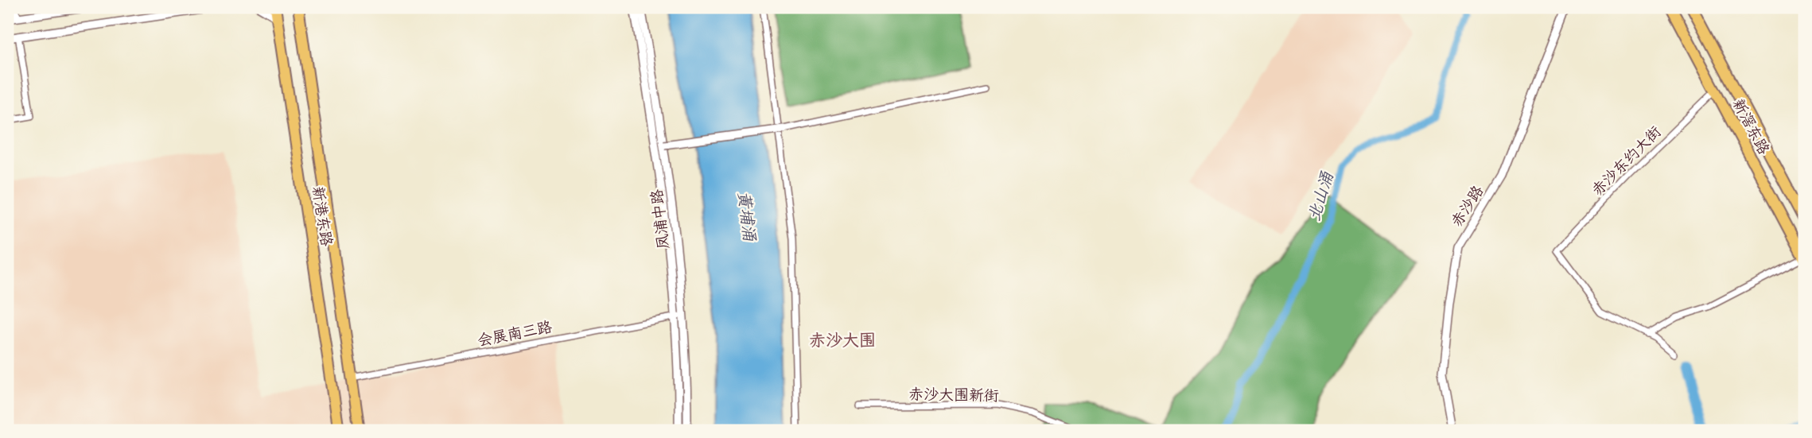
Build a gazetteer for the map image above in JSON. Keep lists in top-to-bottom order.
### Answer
{
  "streets": {
    "main road": ["新滘东路", "新港东路"],
    "street": [
      "赤沙东约大街",
      "赤沙路",
      "凤浦中路",
      "会展南三路",
      "赤沙大围新街"
    ]
  },
  "crossings": [
    ["新滘东路", "赤沙东约大街"],
    ["新港东路", "会展南三路"],
    ["凤浦中路", "会展南三路"]
  ],
  "districts": ["赤沙大围"],
  "water": ["北山涌", "黄埔涌"]
}
